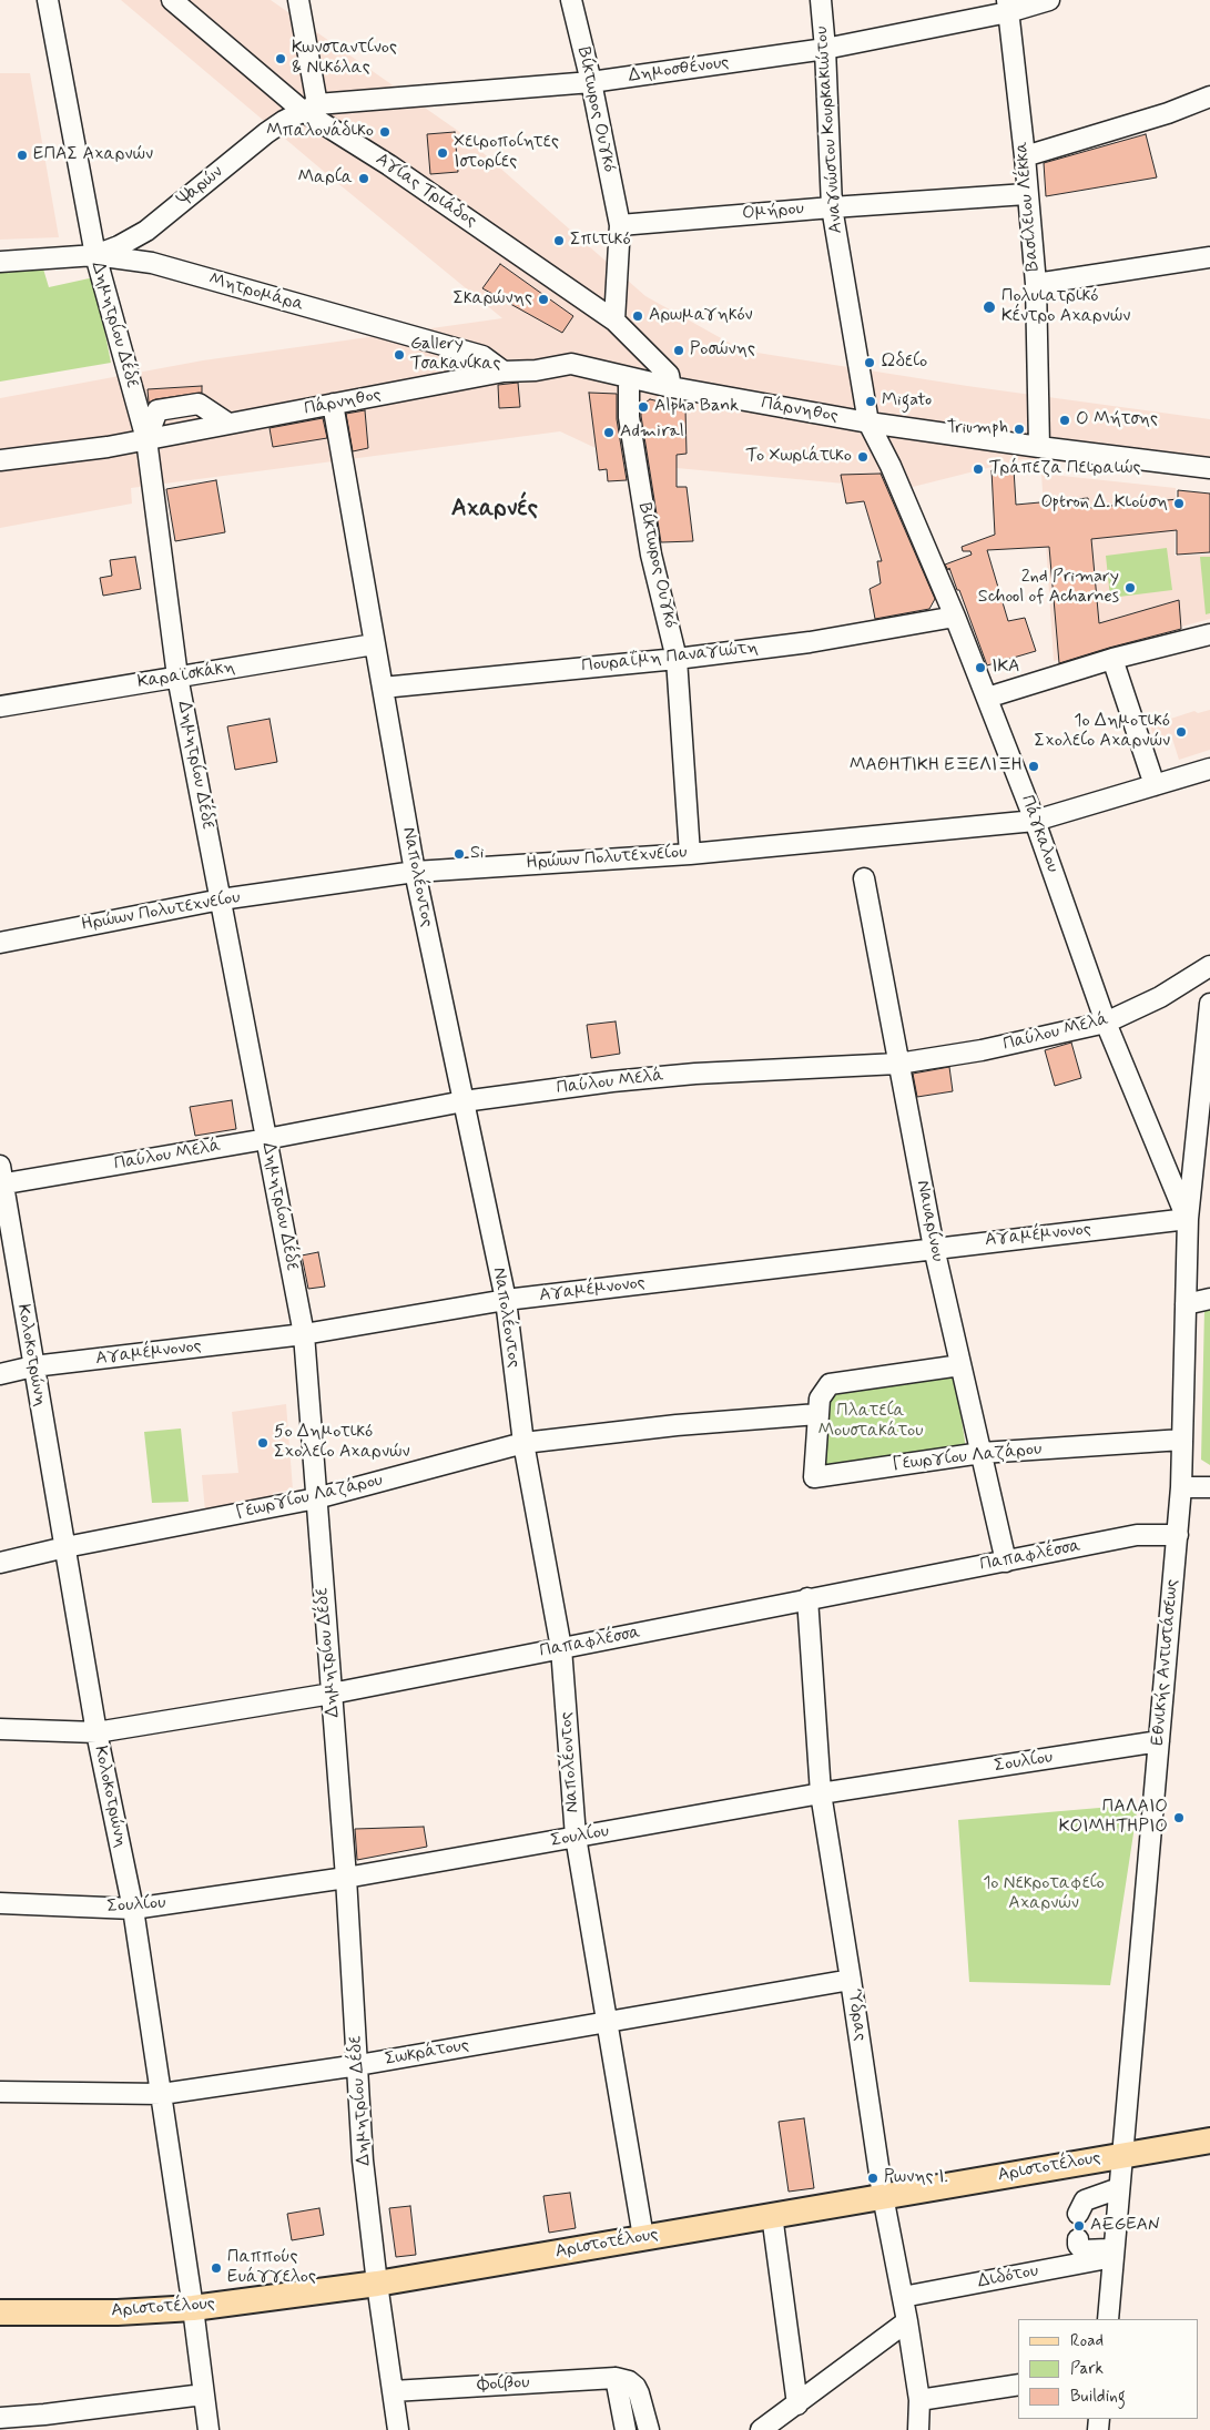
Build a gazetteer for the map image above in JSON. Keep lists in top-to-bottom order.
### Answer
{
  "streets": {
    "main road": ["Αριστοτέλους"],
    "street": [
      "Δημοσθένους",
      "Βίκτωρος Ουγκό",
      "Αναγνώστου Κουρκακιώτου",
      "Ψαρών",
      "Αγίας Τριάδος",
      "Βασίλειου Λέκκα",
      "Ομήρου",
      "Μητρομάρα",
      "Δημητρίου Δέδε",
      "Πάρνηθος",
      "Πουραΐμη Παναγιώτη",
      "Καραϊσκάκη",
      "Πάγκαλου",
      "Ηρώων Πολυτεχνείου",
      "Ναπολέοντος",
      "Παύλου Μελά",
      "Ναυαρίνου",
      "Αγαμέμνονος",
      "Κολοκοτρώνη",
      "Γεωργίου Λαζάρου",
      "Παπαφλέσσα",
      "Εθνικής Αντιστάσεως",
      "Σουλίου",
      "Ύδρας",
      "Σωκράτους",
      "Διδότου",
      "Φοίβου"
    ]
  },
  "crossings": [
    ["Δημοσθένους", "Βίκτωρος Ουγκό"],
    ["Δημοσθένους", "Αναγνώστου Κουρκακιώτου"],
    ["Δημοσθένους", "Ψαρών"],
    ["Δημοσθένους", "Αγίας Τριάδος"],
    ["Δημοσθένους", "Βασίλειου Λέκκα"],
    ["Βίκτωρος Ουγκό", "Αγίας Τριάδος"],
    ["Βίκτωρος Ουγκό", "Ομήρου"],
    ["Βίκτωρος Ουγκό", "Πάρνηθος"],
    ["Βίκτωρος Ουγκό", "Πουραΐμη Παναγιώτη"],
    ["Βίκτωρος Ουγκό", "Ηρώων Πολυτεχνείου"],
    ["Αναγνώστου Κουρκακιώτου", "Ομήρου"],
    ["Αναγνώστου Κουρκακιώτου", "Πάρνηθος"],
    ["Αναγνώστου Κουρκακιώτου", "Πάγκαλου"],
    ["Ψαρών", "Αγίας Τριάδος"],
    ["Ψαρών", "Μητρομάρα"],
    ["Ψαρών", "Δημητρίου Δέδε"],
    ["Αγίας Τριάδος", "Πάρνηθος"],
    ["Βασίλειου Λέκκα", "Ομήρου"],
    ["Βασίλειου Λέκκα", "Πάρνηθος"],
    ["Μητρομάρα", "Δημητρίου Δέδε"],
    ["Μητρομάρα", "Πάρνηθος"],
    ["Δημητρίου Δέδε", "Πάρνηθος"],
    ["Δημητρίου Δέδε", "Καραϊσκάκη"],
    ["Δημητρίου Δέδε", "Ηρώων Πολυτεχνείου"],
    ["Δημητρίου Δέδε", "Παύλου Μελά"],
    ["Δημητρίου Δέδε", "Αγαμέμνονος"],
    ["Δημητρίου Δέδε", "Γεωργίου Λαζάρου"],
    ["Δημητρίου Δέδε", "Παπαφλέσσα"],
    ["Δημητρίου Δέδε", "Σουλίου"],
    ["Δημητρίου Δέδε", "Σωκράτους"],
    ["Δημητρίου Δέδε", "Αριστοτέλους"],
    ["Δημητρίου Δέδε", "Φοίβου"],
    ["Πάρνηθος", "Πάγκαλου"],
    ["Πάρνηθος", "Ναπολέοντος"],
    ["Πουραΐμη Παναγιώτη", "Πάγκαλου"],
    ["Πουραΐμη Παναγιώτη", "Ναπολέοντος"],
    ["Καραϊσκάκη", "Ναπολέοντος"],
    ["Πάγκαλου", "Ηρώων Πολυτεχνείου"],
    ["Πάγκαλου", "Παύλου Μελά"],
    ["Πάγκαλου", "Αγαμέμνονος"],
    ["Πάγκαλου", "Εθνικής Αντιστάσεως"],
    ["Ηρώων Πολυτεχνείου", "Ναπολέοντος"],
    ["Ναπολέοντος", "Παύλου Μελά"],
    ["Ναπολέοντος", "Αγαμέμνονος"],
    ["Ναπολέοντος", "Γεωργίου Λαζάρου"],
    ["Ναπολέοντος", "Παπαφλέσσα"],
    ["Ναπολέοντος", "Σουλίου"],
    ["Ναπολέοντος", "Σωκράτους"],
    ["Ναπολέοντος", "Αριστοτέλους"],
    ["Παύλου Μελά", "Ναυαρίνου"],
    ["Παύλου Μελά", "Κολοκοτρώνη"],
    ["Ναυαρίνου", "Αγαμέμνονος"],
    ["Ναυαρίνου", "Γεωργίου Λαζάρου"],
    ["Ναυαρίνου", "Παπαφλέσσα"],
    ["Αγαμέμνονος", "Κολοκοτρώνη"],
    ["Αγαμέμνονος", "Εθνικής Αντιστάσεως"],
    ["Κολοκοτρώνη", "Γεωργίου Λαζάρου"],
    ["Κολοκοτρώνη", "Παπαφλέσσα"],
    ["Κολοκοτρώνη", "Σουλίου"],
    ["Κολοκοτρώνη", "Σωκράτους"],
    ["Κολοκοτρώνη", "Αριστοτέλους"],
    ["Γεωργίου Λαζάρου", "Εθνικής Αντιστάσεως"],
    ["Παπαφλέσσα", "Εθνικής Αντιστάσεως"],
    ["Παπαφλέσσα", "Ύδρας"],
    ["Εθνικής Αντιστάσεως", "Σουλίου"],
    ["Εθνικής Αντιστάσεως", "Αριστοτέλους"],
    ["Εθνικής Αντιστάσεως", "Διδότου"],
    ["Σουλίου", "Ύδρας"],
    ["Ύδρας", "Σωκράτους"],
    ["Ύδρας", "Αριστοτέλους"],
    ["Ύδρας", "Διδότου"]
  ],
  "districts": ["Αχαρνές"],
  "parks": ["Πλατεία Μουστακάτου", "1ο Νεκροταφείο Αχαρνών"],
  "places": [
    "Κωνσταντίνος & Νικόλας",
    "Μπαλονάδικο",
    "Χειροποίητες Ιστορίες",
    "ΕΠΑΣ Αχαρνών",
    "Μαρία",
    "Σπιτικό",
    "Σκαρώνης",
    "Πολυιατρικό Κέντρο Αχαρνών",
    "Αρωμαγηκόν",
    "Ροσώνης",
    "Gallery Τσακανίκας",
    "Ωδείο",
    "Migato",
    "Alpha Bank",
    "Ο Μήτσης",
    "Triumph",
    "Admiral",
    "Το Χωριάτικο",
    "Τράπεζα Πειραιώς",
    "Optron Δ. Κιούση",
    "2nd Primary School of Acharnes",
    "ΙΚΑ",
    "1ο Δημοτικό Σχολείο Αχαρνών",
    "ΜΑΘΗΤΙΚΗ ΕΞΕΛΙΞΗ",
    "Si",
    "5ο Δημοτικό Σχολείο Αχαρνών",
    "ΠΑΛΑΙΟ ΚΟΙΜΗΤΗΡΙΟ",
    "Ρωνης Ι.",
    "AEGEAN",
    "Παππούς Ευάγγελος"
  ],
  "legend": ["Road", "Park", "Building"]
}
